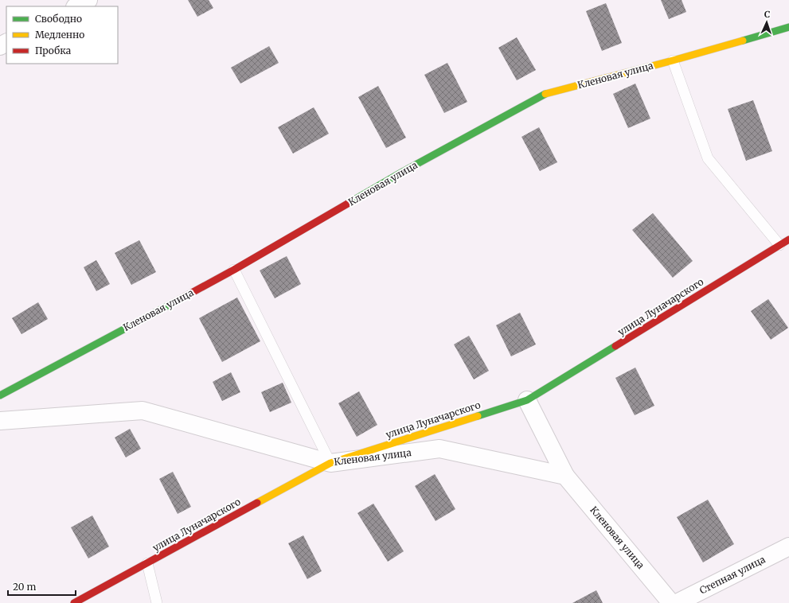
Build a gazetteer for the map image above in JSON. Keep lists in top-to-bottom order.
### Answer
{
  "streets": {
    "street": ["Кленовая улица", "улица Луначарского", "Степная улица"]
  },
  "crossings": [
    ["Кленовая улица", "улица Луначарского"]
  ],
  "legend": ["Свободно", "Медленно", "Пробка"],
  "scale_bar": "20 m",
  "north": "top"
}
